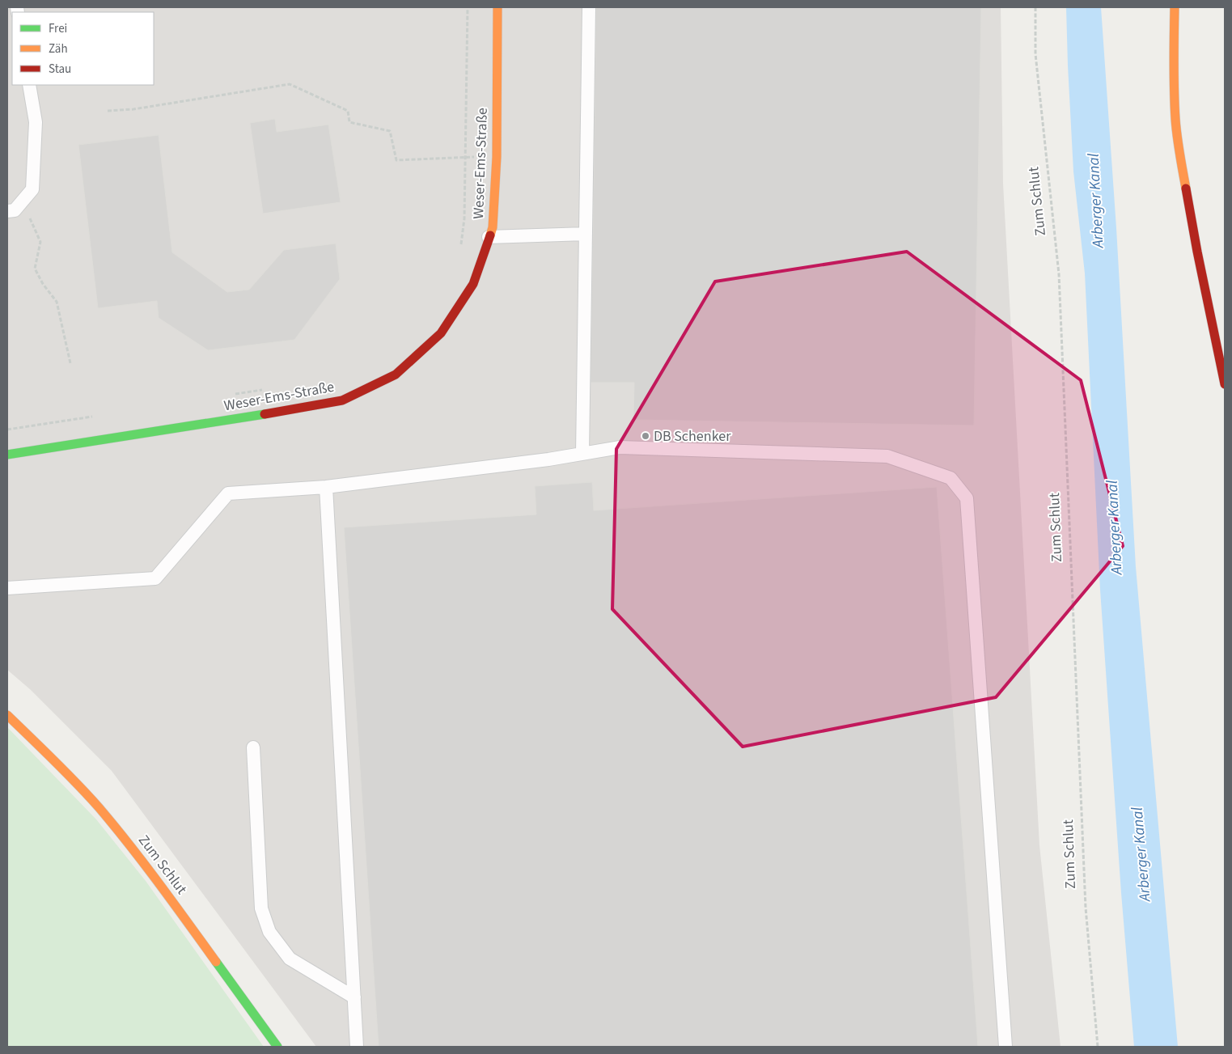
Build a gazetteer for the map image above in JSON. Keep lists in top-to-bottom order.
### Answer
{
  "streets": {
    "main road": ["Weser-Ems-Straße", "Zum Schlut"]
  },
  "water": ["Arberger Kanal"],
  "places": ["DB Schenker"],
  "legend": ["Frei", "Zäh", "Stau"]
}
